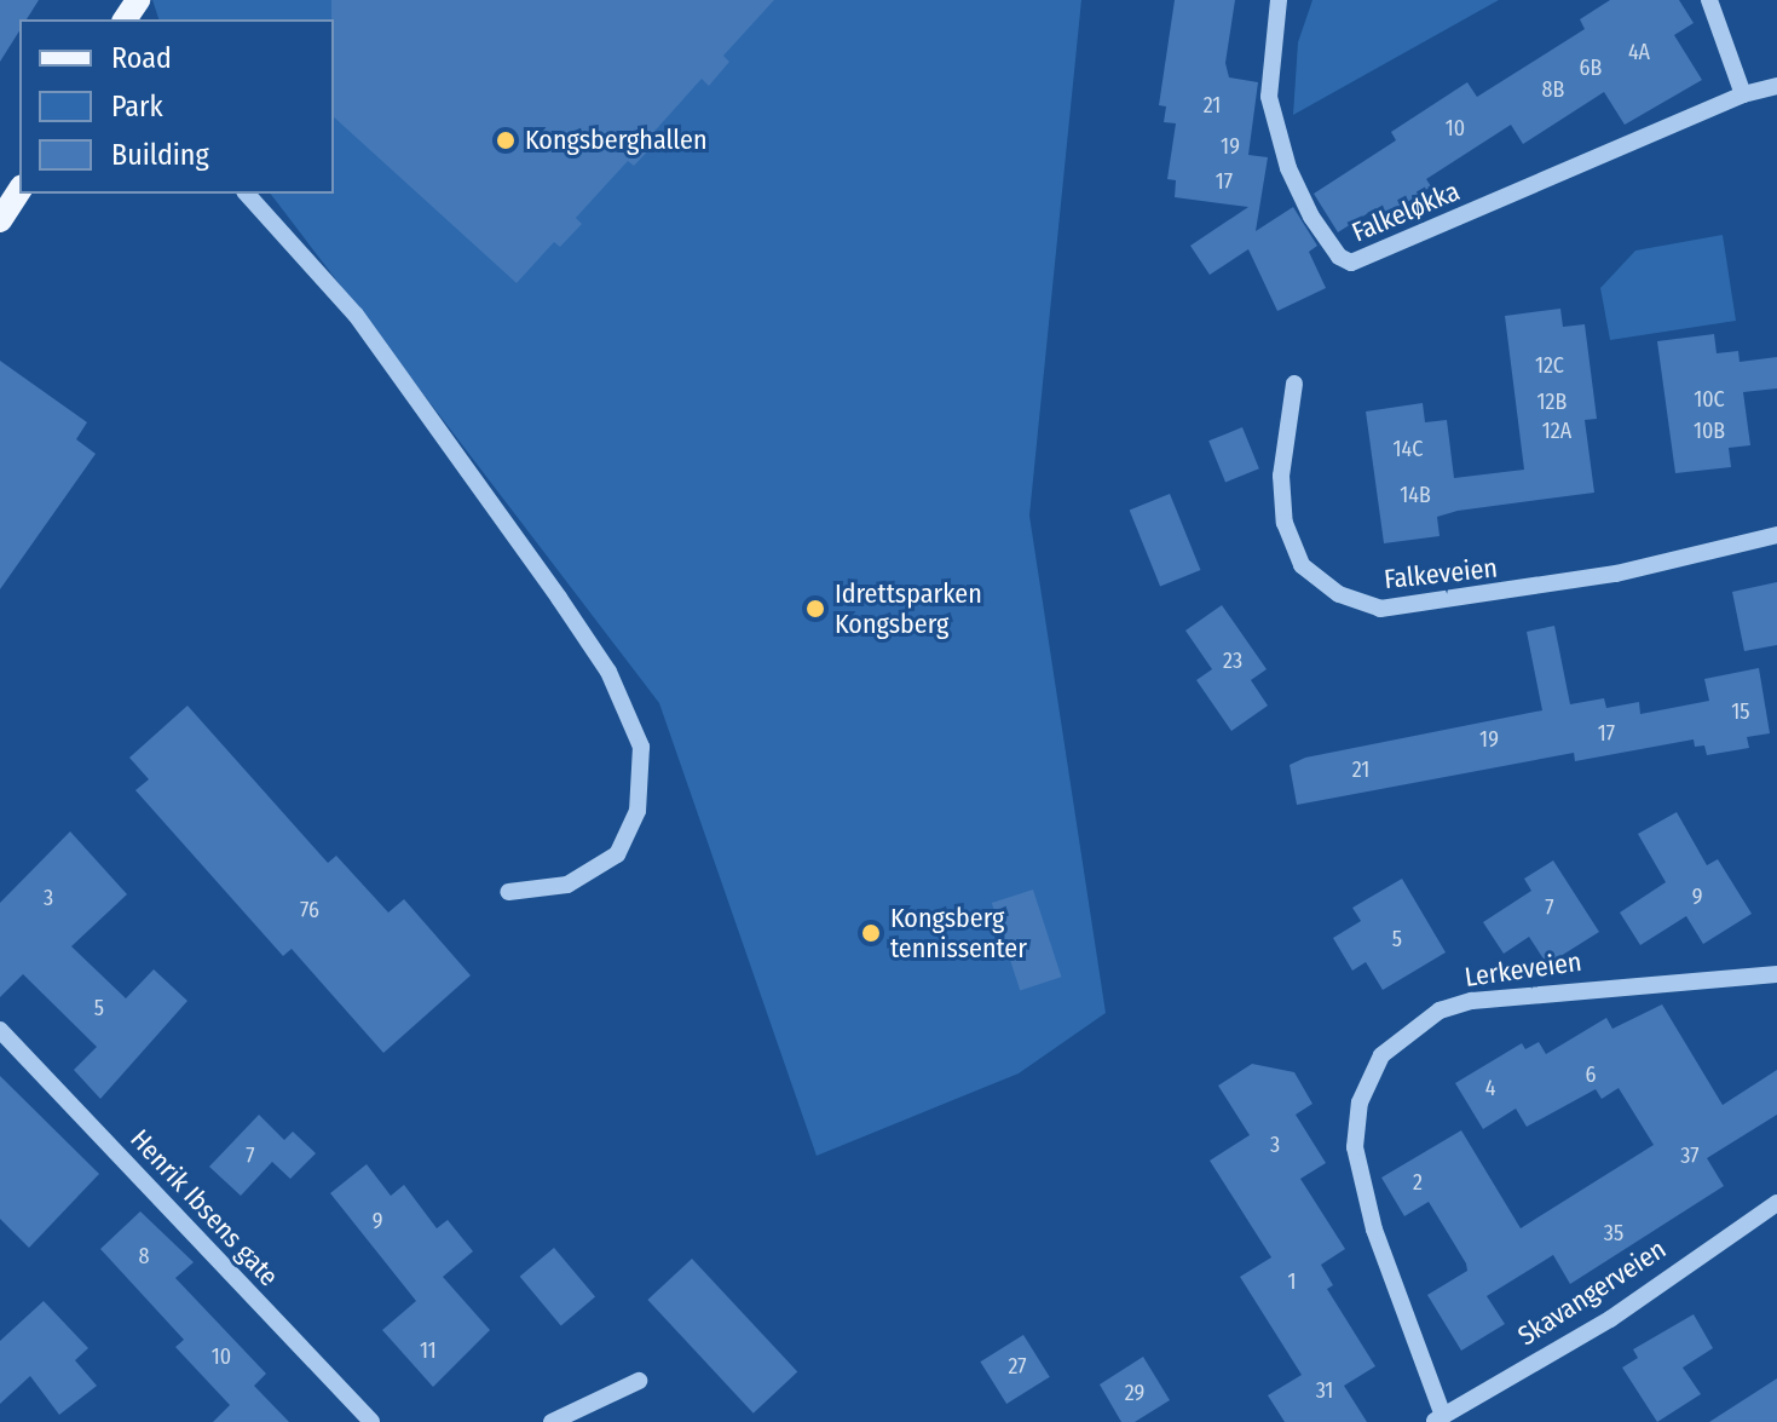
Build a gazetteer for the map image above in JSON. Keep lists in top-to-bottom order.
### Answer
{
  "streets": {
    "street": [
      "Falkeløkka",
      "Falkeveien",
      "Lerkeveien",
      "Henrik Ibsens gate",
      "Skavangerveien"
    ]
  },
  "crossings": [
    ["Lerkeveien", "Skavangerveien"]
  ],
  "places": ["Kongsberghallen", "Idrettsparken Kongsberg", "Kongsberg tennissenter"],
  "house_numbers": [
    "4A",
    "6B",
    "8B",
    "21",
    "10",
    "19",
    "17",
    "12C",
    "10C",
    "12B",
    "12A",
    "10B",
    "14C",
    "14B",
    "23",
    "15",
    "17",
    "19",
    "21",
    "9",
    "3",
    "7",
    "76",
    "5",
    "5",
    "6",
    "4",
    "3",
    "7",
    "37",
    "2",
    "9",
    "35",
    "8",
    "1",
    "11",
    "10",
    "27",
    "31",
    "29"
  ],
  "legend": ["Road", "Park", "Building"]
}
